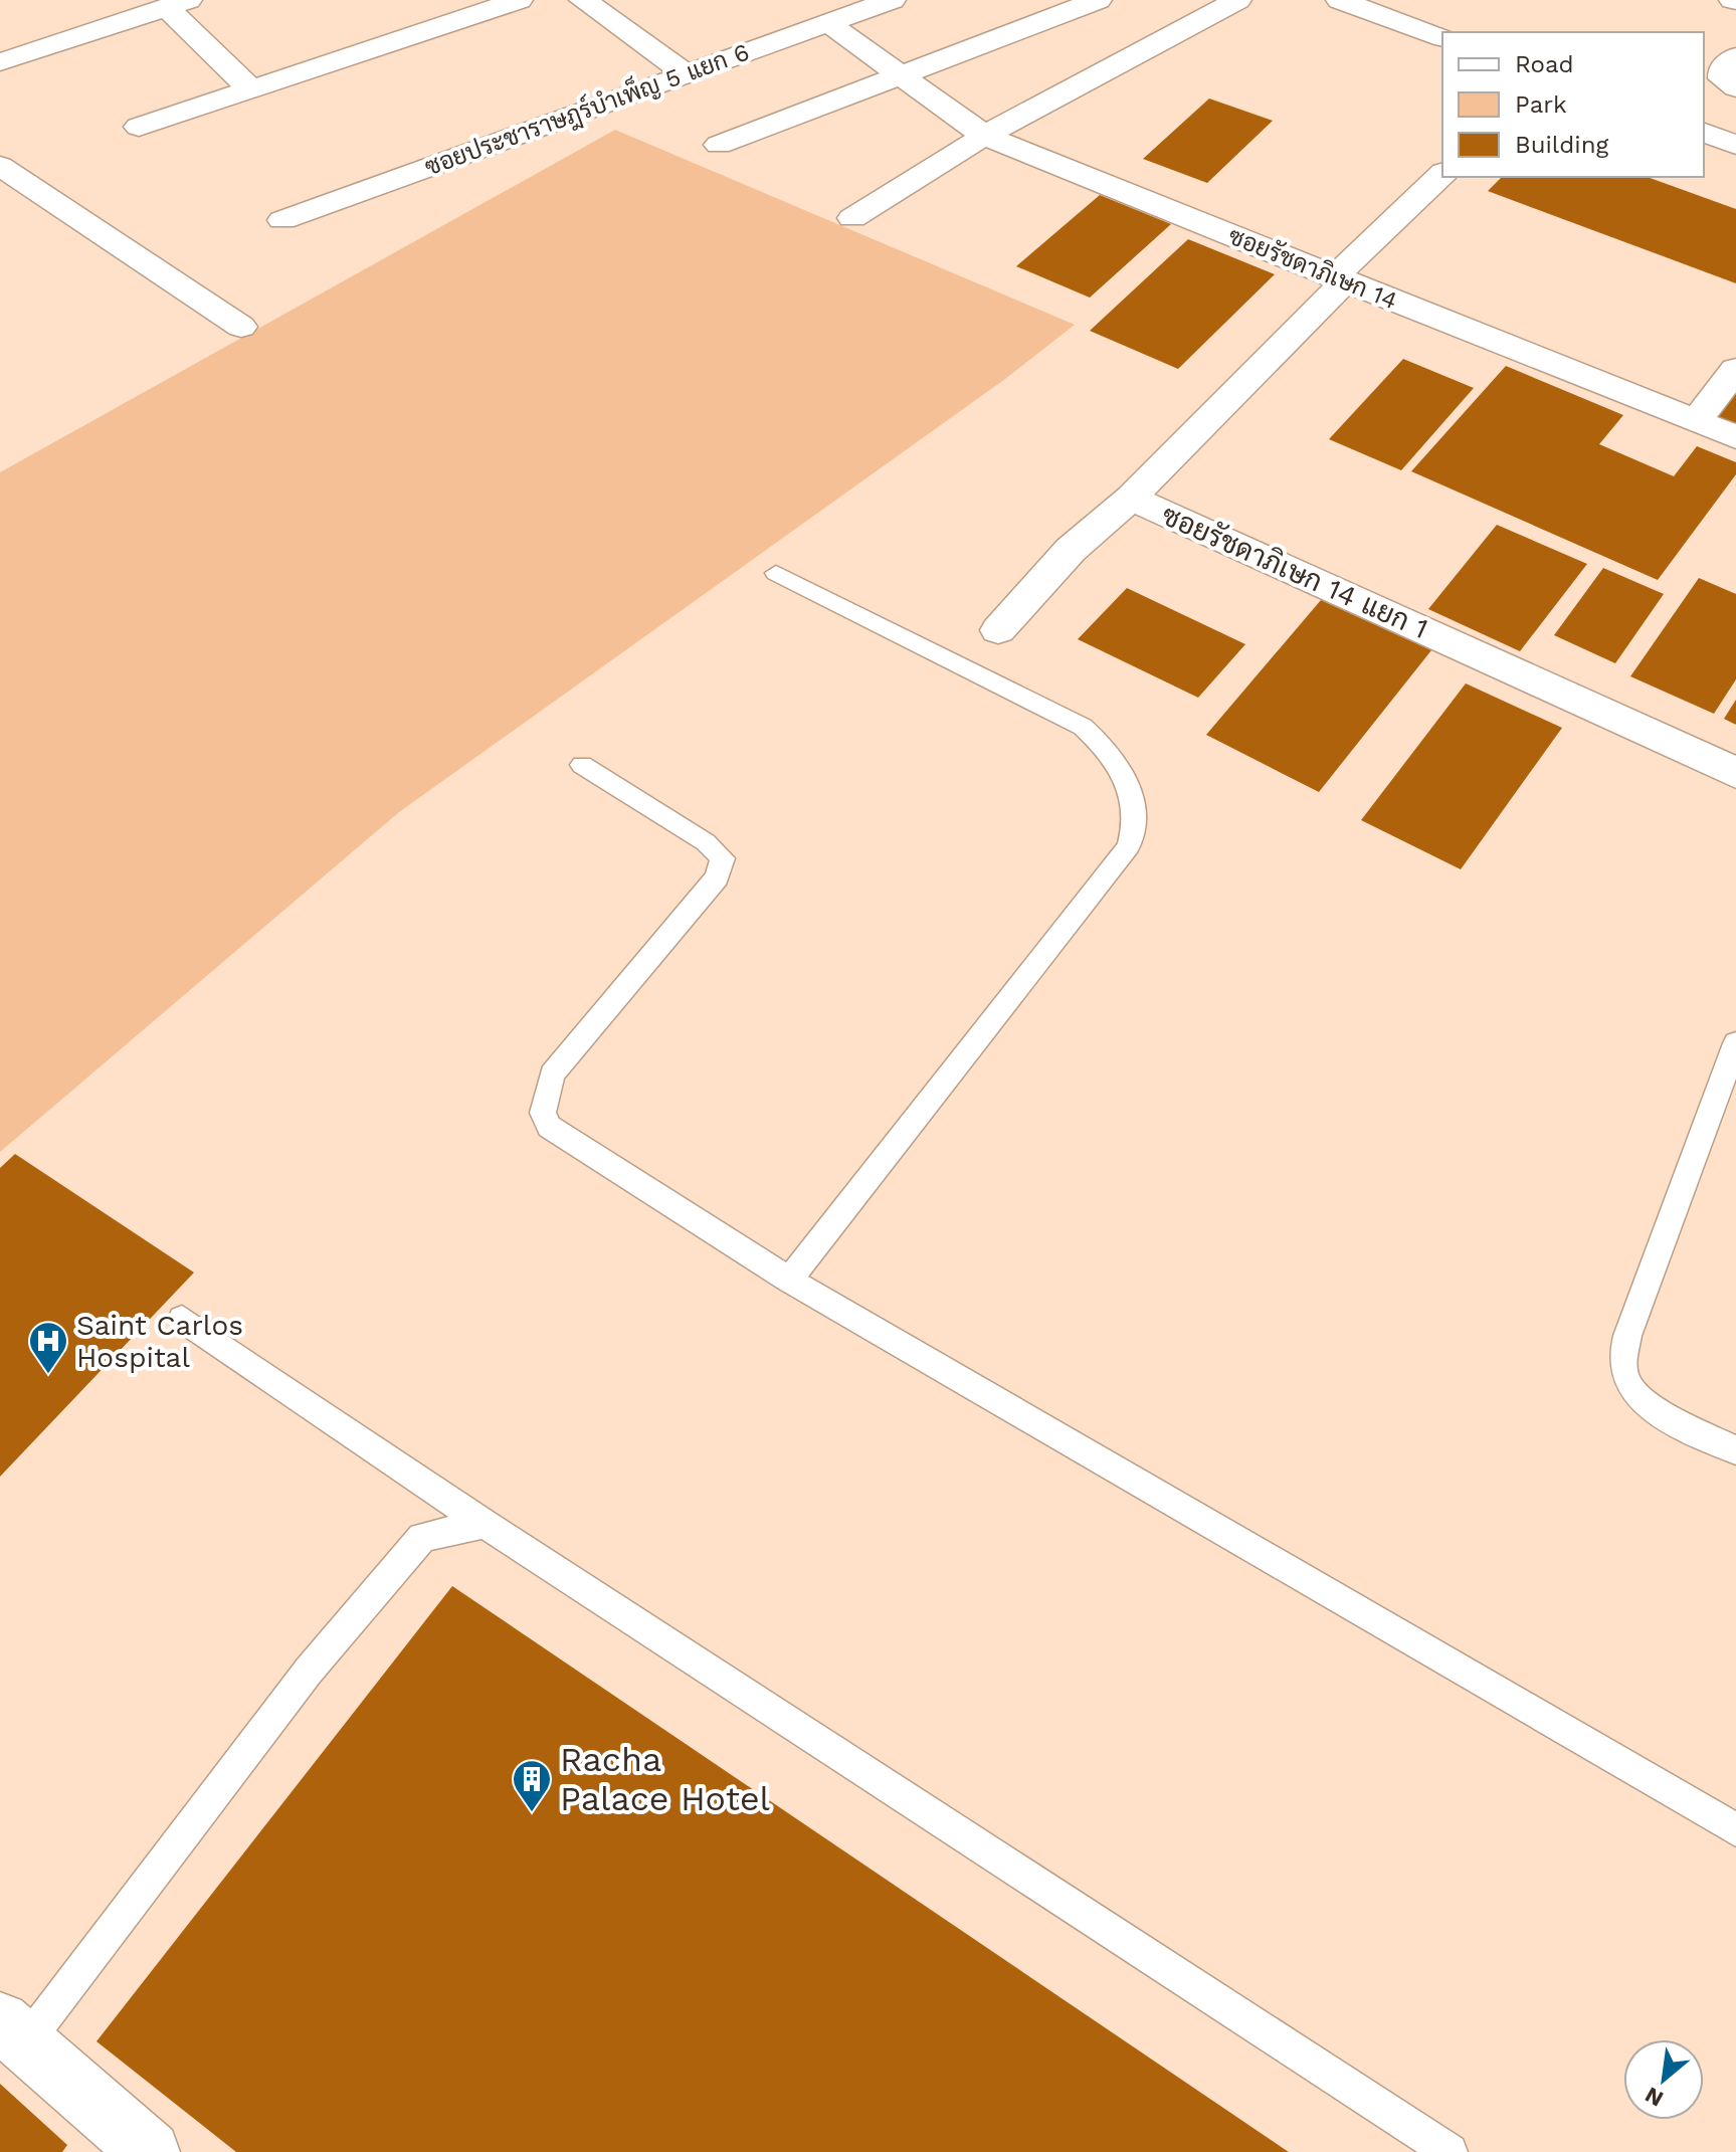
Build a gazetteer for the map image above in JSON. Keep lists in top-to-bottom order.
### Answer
{
  "streets": {
    "street": ["ซอยประชาราษฎร์บำเพ็ญ 5 แยก 6", "ซอยรัชดาภิเษก 14", "ซอยรัชดาภิเษก 14 แยก 1"]
  },
  "crossings": [
    ["ซอยประชาราษฎร์บำเพ็ญ 5 แยก 6", "ซอยรัชดาภิเษก 14"],
    ["ซอยรัชดาภิเษก 14", "ซอยรัชดาภิเษก 14 แยก 1"]
  ],
  "places": {
    "hospital": ["Saint Carlos Hospital"],
    "building": ["Racha Palace Hotel"]
  },
  "legend": ["Road", "Park", "Building"],
  "north": "bottom left"
}
